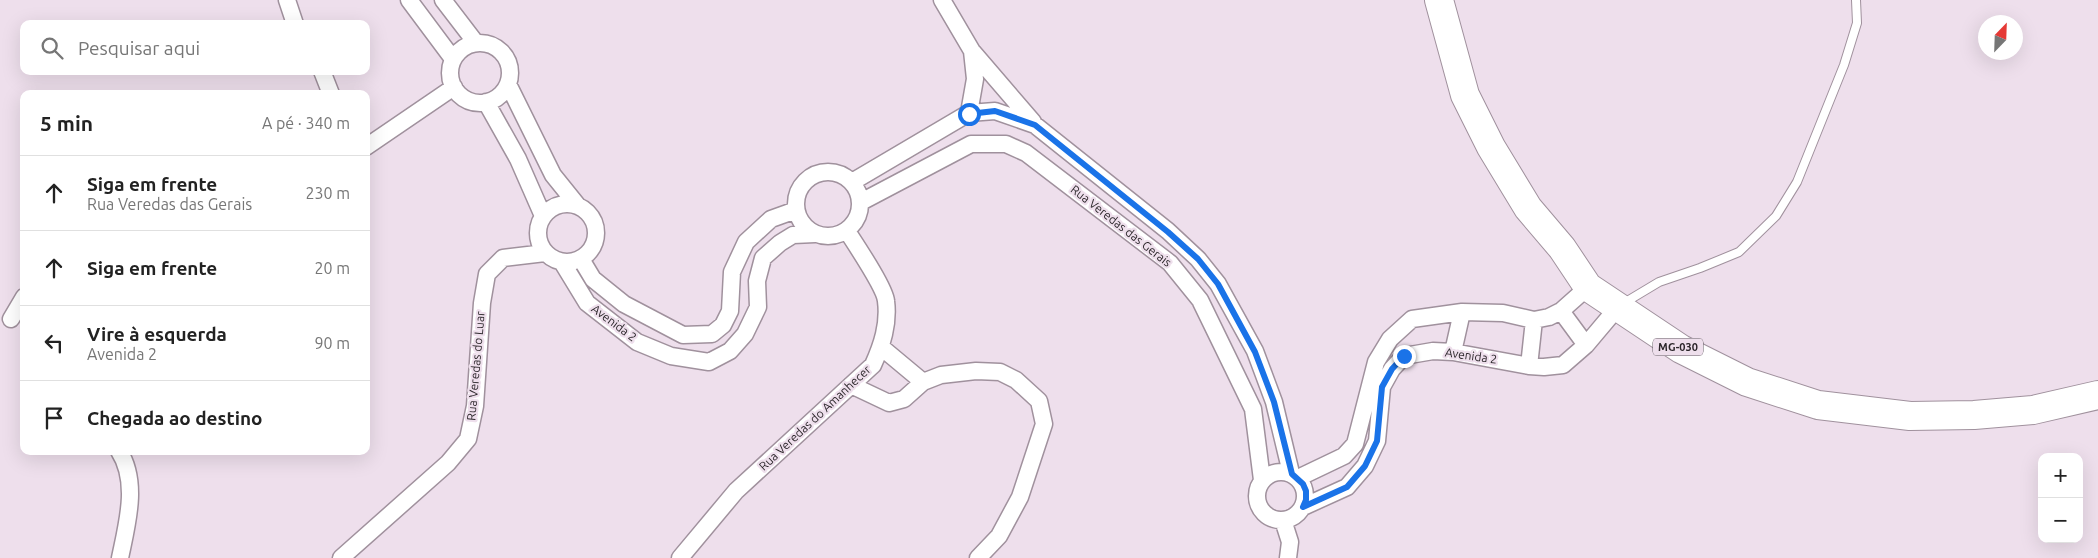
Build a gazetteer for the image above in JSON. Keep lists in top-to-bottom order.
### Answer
{
  "streets": {
    "highway": ["MG-030"],
    "street": [
      "Rua Veredas das Gerais",
      "Avenida 2",
      "Rua Veredas do Luar",
      "Rua Veredas do Amanhecer"
    ]
  },
  "crossings": [
    ["Rua Veredas das Gerais", "Avenida 2"],
    ["Rua Veredas das Gerais", "Rua Veredas do Amanhecer"],
    ["Avenida 2", "MG-030"],
    ["Avenida 2", "Rua Veredas do Luar"],
    ["Avenida 2", "Rua Veredas do Amanhecer"]
  ],
  "north": "top right",
  "page": {
    "search": "Pesquisar aqui",
    "heading": ["5 min", "A pé · 340 m"],
    "list": [
      ["Siga em frente", "Rua Veredas das Gerais", "230 m"],
      ["Siga em frente", "20 m"],
      ["Vire à esquerda", "Avenida 2", "90 m"],
      "Chegada ao destino"
    ],
    "map_buttons": ["+", "−"]
  }
}
